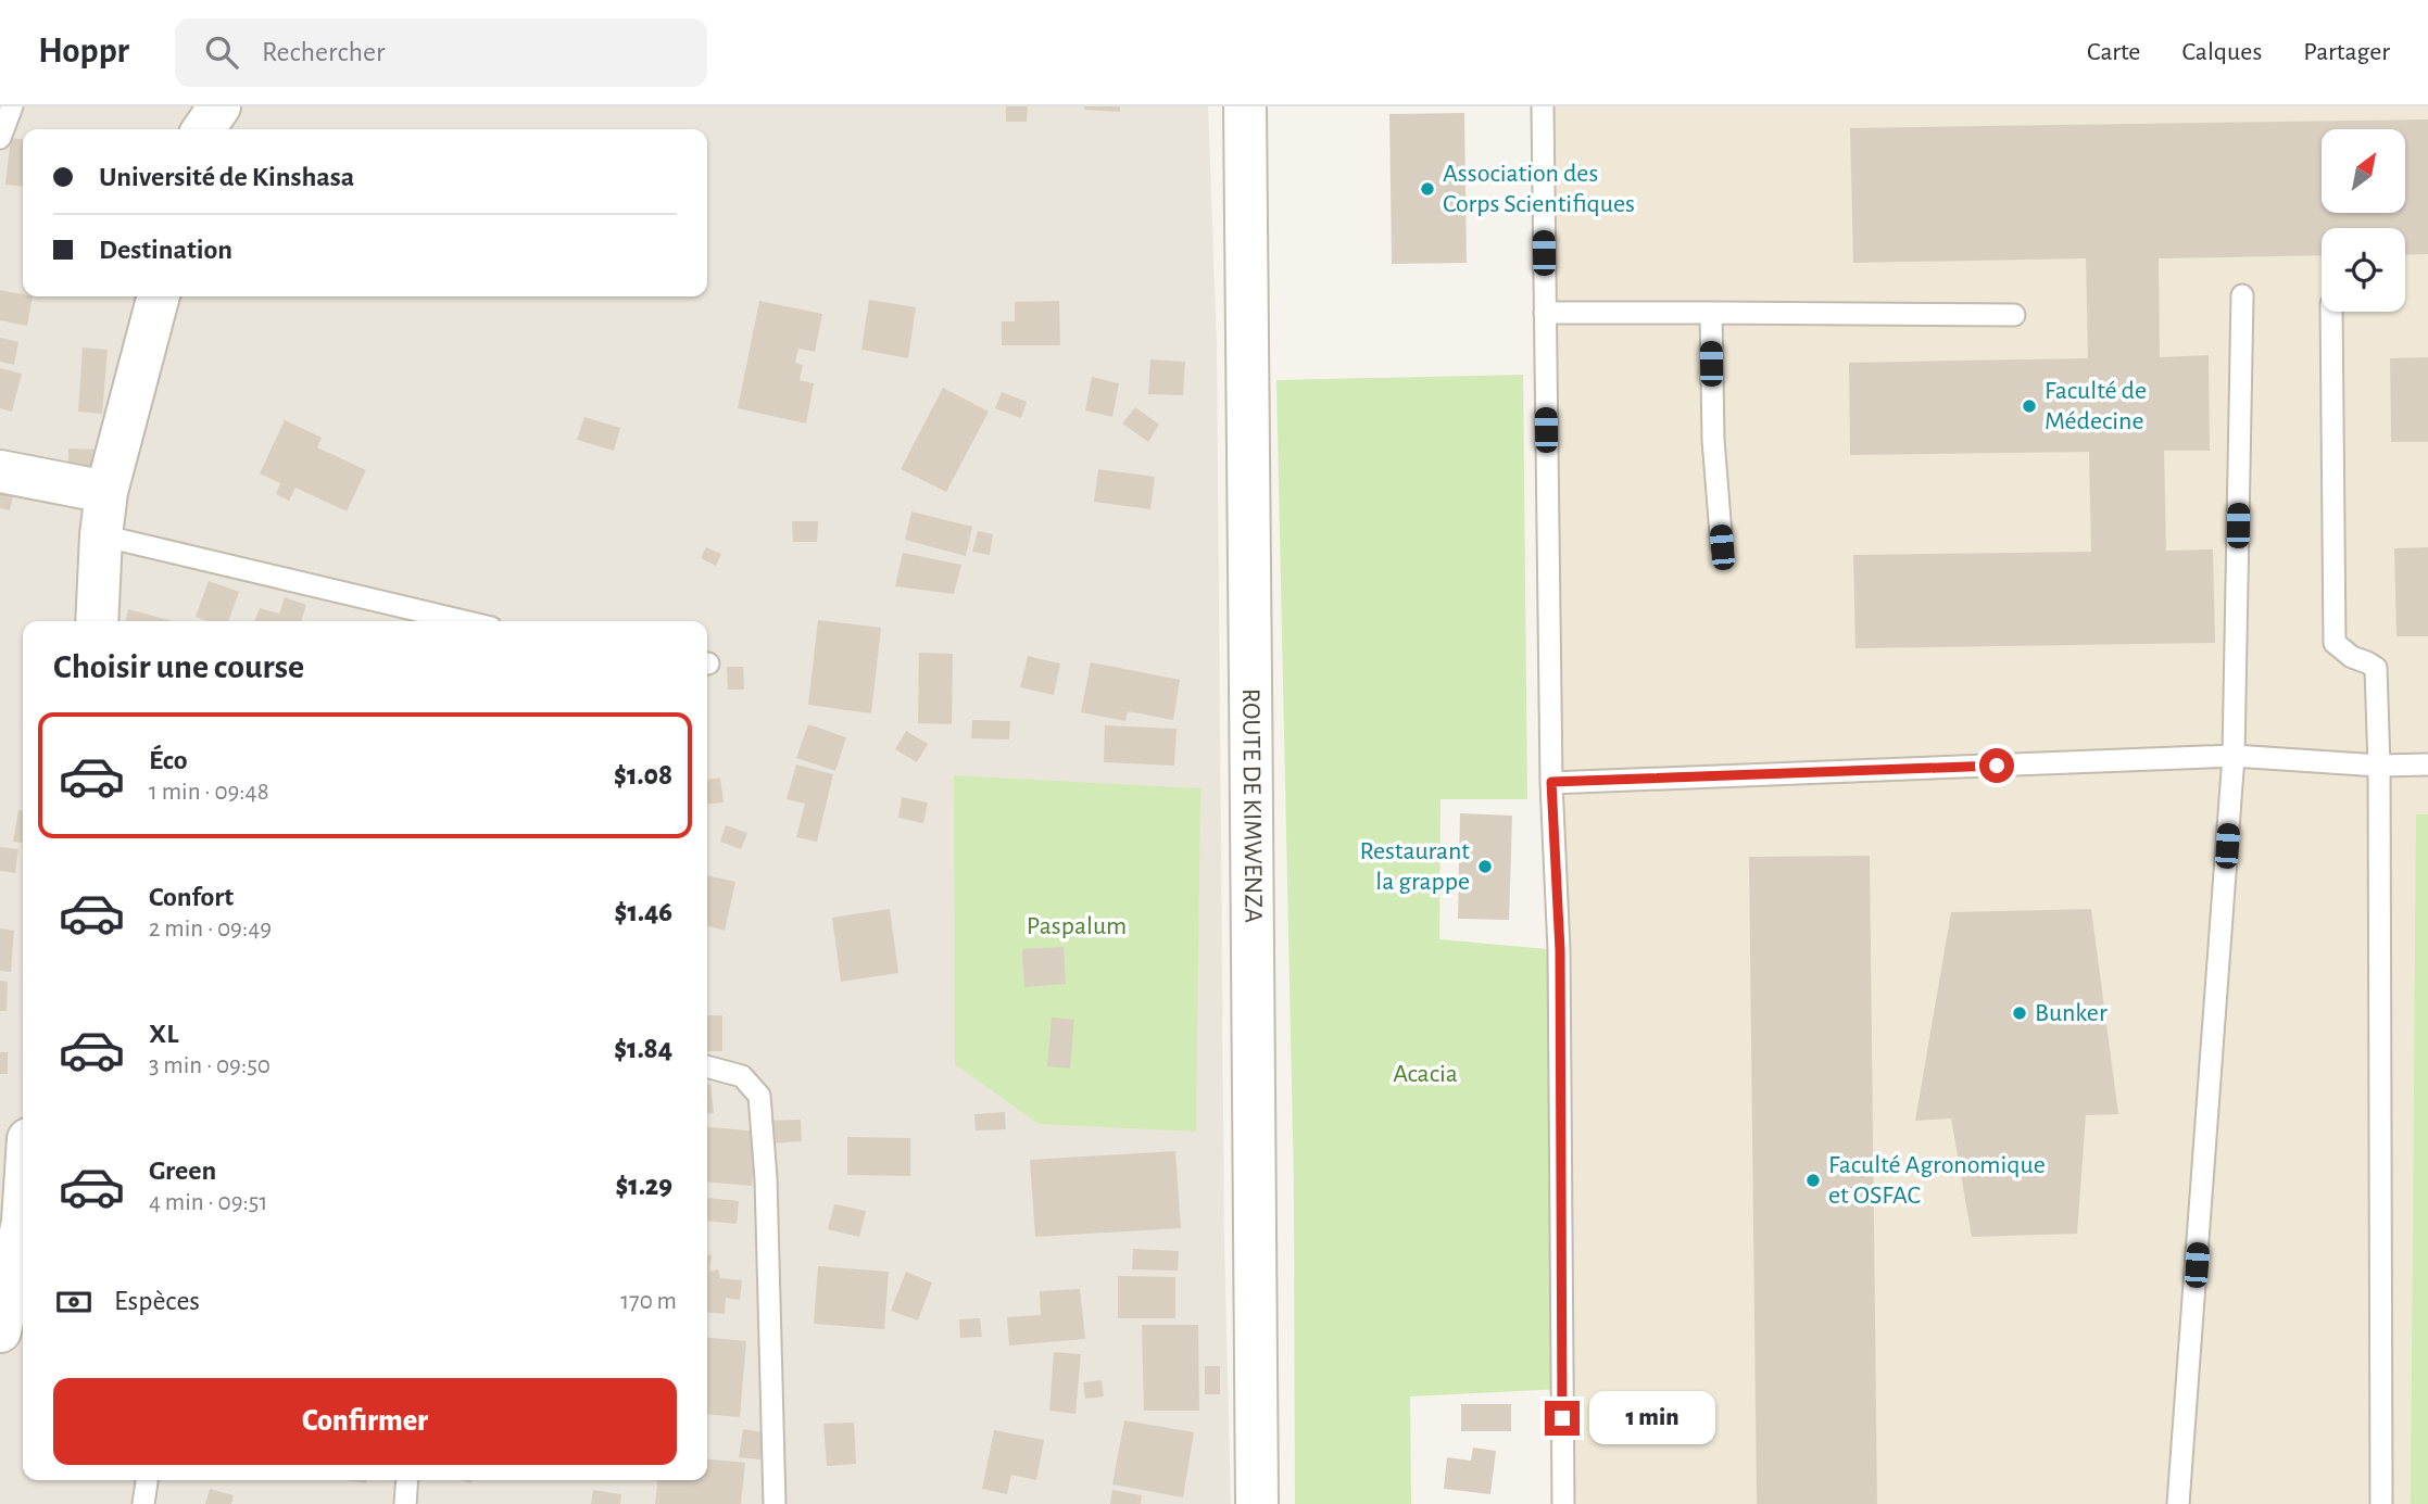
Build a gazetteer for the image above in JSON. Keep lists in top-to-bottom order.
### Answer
{
  "streets": {
    "street": ["ROUTE DE KIMWENZA"]
  },
  "parks": ["Paspalum", "Acacia"],
  "places": [
    "Association des Corps Scientifiques",
    "Faculté de Médecine",
    "Restaurant la grappe",
    "Bunker",
    "Faculté Agronomique et OSFAC"
  ],
  "north": "top right",
  "page": {
    "header": "Hoppr",
    "search": "Rechercher",
    "nav": ["Carte", "Calques", "Partager"],
    "banner": ["Université de Kinshasa", "Destination"],
    "heading": "Choisir une course",
    "list": [
      {
        "name": "Éco",
        "note": "1 min · 09:48",
        "value": "$1.08"
      },
      {
        "name": "Confort",
        "note": "2 min · 09:49",
        "value": "$1.46"
      },
      {
        "name": "XL",
        "note": "3 min · 09:50",
        "value": "$1.84"
      },
      {
        "name": "Green",
        "note": "4 min · 09:51",
        "value": "$1.29"
      }
    ],
    "pay": ["Espèces", "170 m"],
    "buttons": "Confirmer",
    "bubble": "1 min"
  }
}
